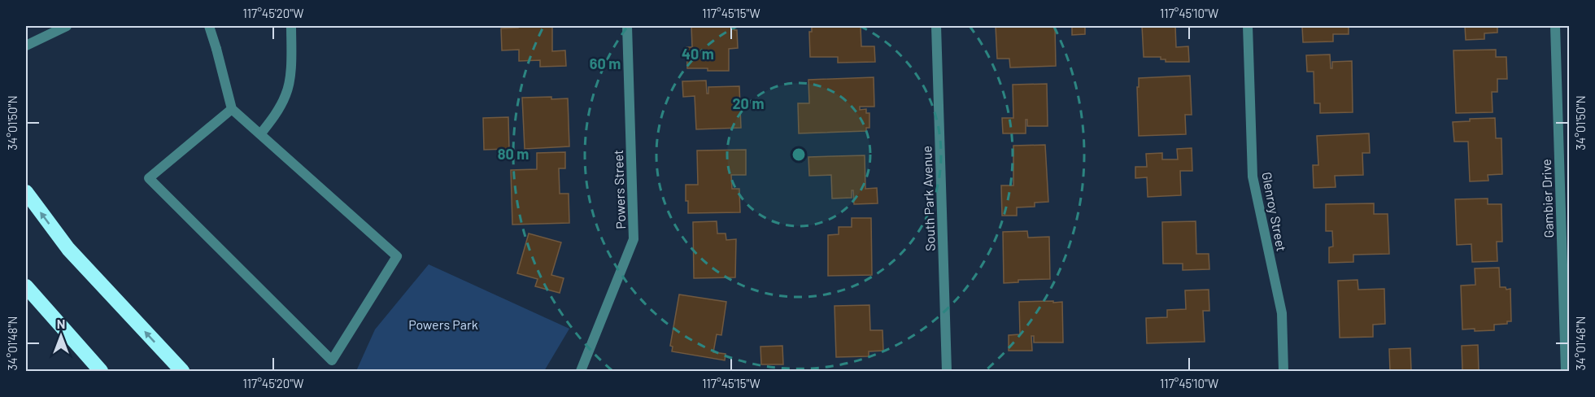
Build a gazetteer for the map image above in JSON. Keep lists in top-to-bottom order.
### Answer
{
  "streets": {
    "street": [
      "Powers Street",
      "South Park Avenue",
      "Gambier Drive",
      "Glenroy Street"
    ]
  },
  "parks": ["Powers Park"],
  "north": "top",
  "coordinates": [
    "117°45'20\"W",
    "117°45'15\"W",
    "117°45'10\"W",
    "34°01'50\"N",
    "34°01'48\"N"
  ],
  "rings": [
    "40 m",
    "60 m",
    "20 m",
    "80 m"
  ]
}
